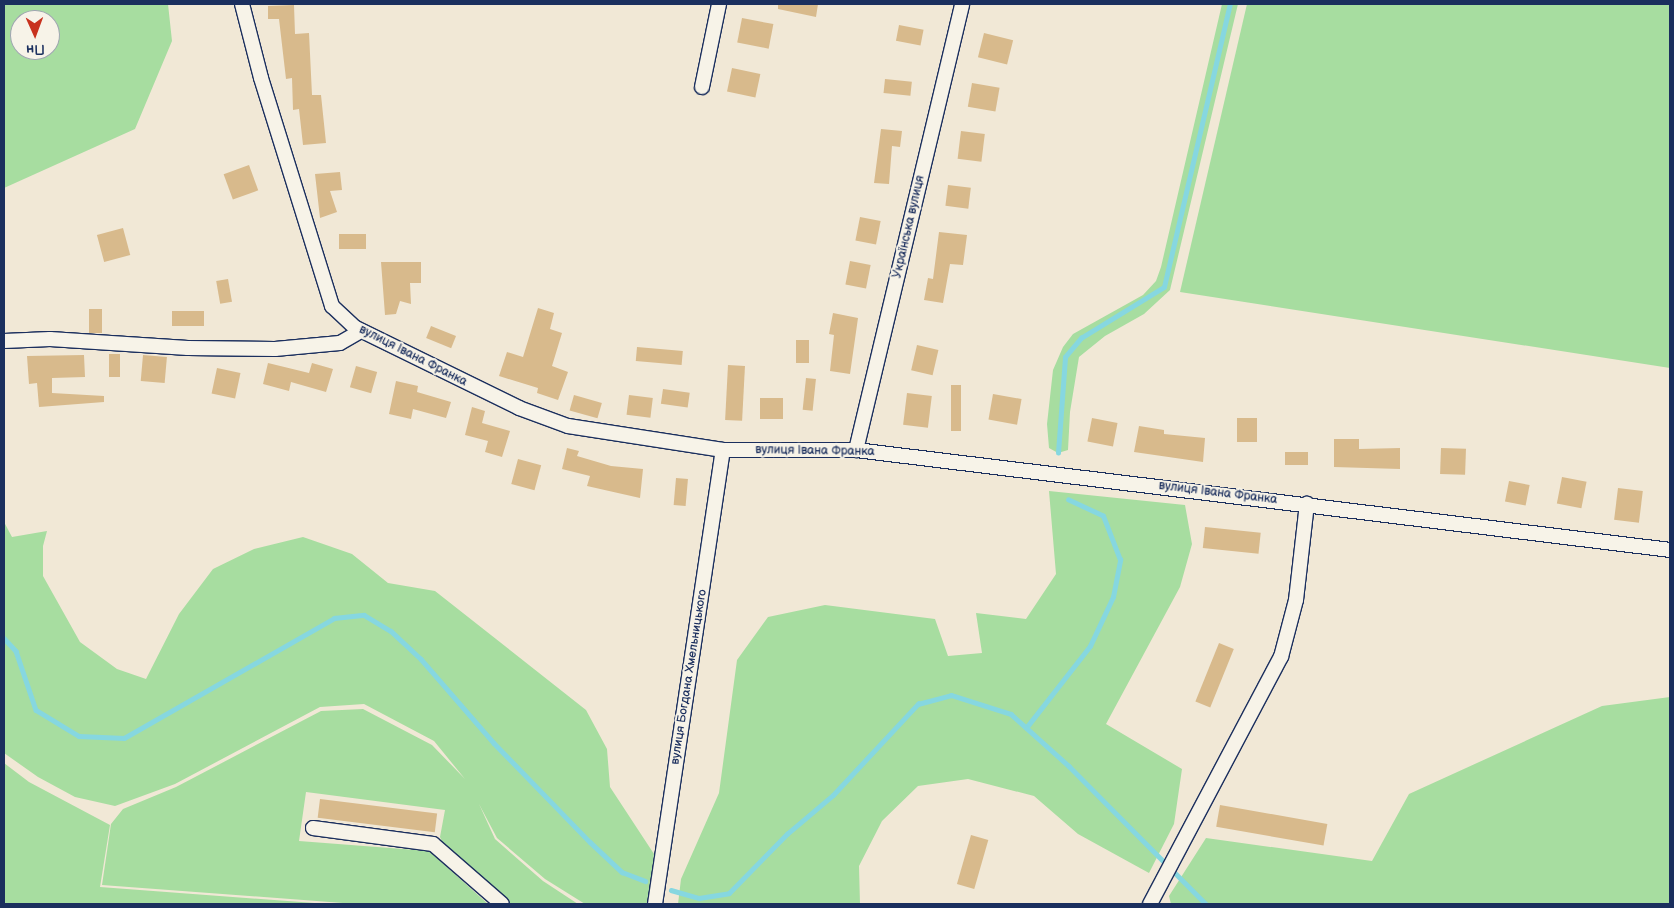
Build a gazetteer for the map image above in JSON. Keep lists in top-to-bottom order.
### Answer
{
  "streets": {
    "street": ["Українська вулиця", "вулиця Івана Франка", "вулиця Богдана Хмельницького"]
  },
  "crossings": [
    ["Українська вулиця", "вулиця Івана Франка"],
    ["вулиця Івана Франка", "вулиця Богдана Хмельницького"]
  ],
  "north": "bottom"
}
